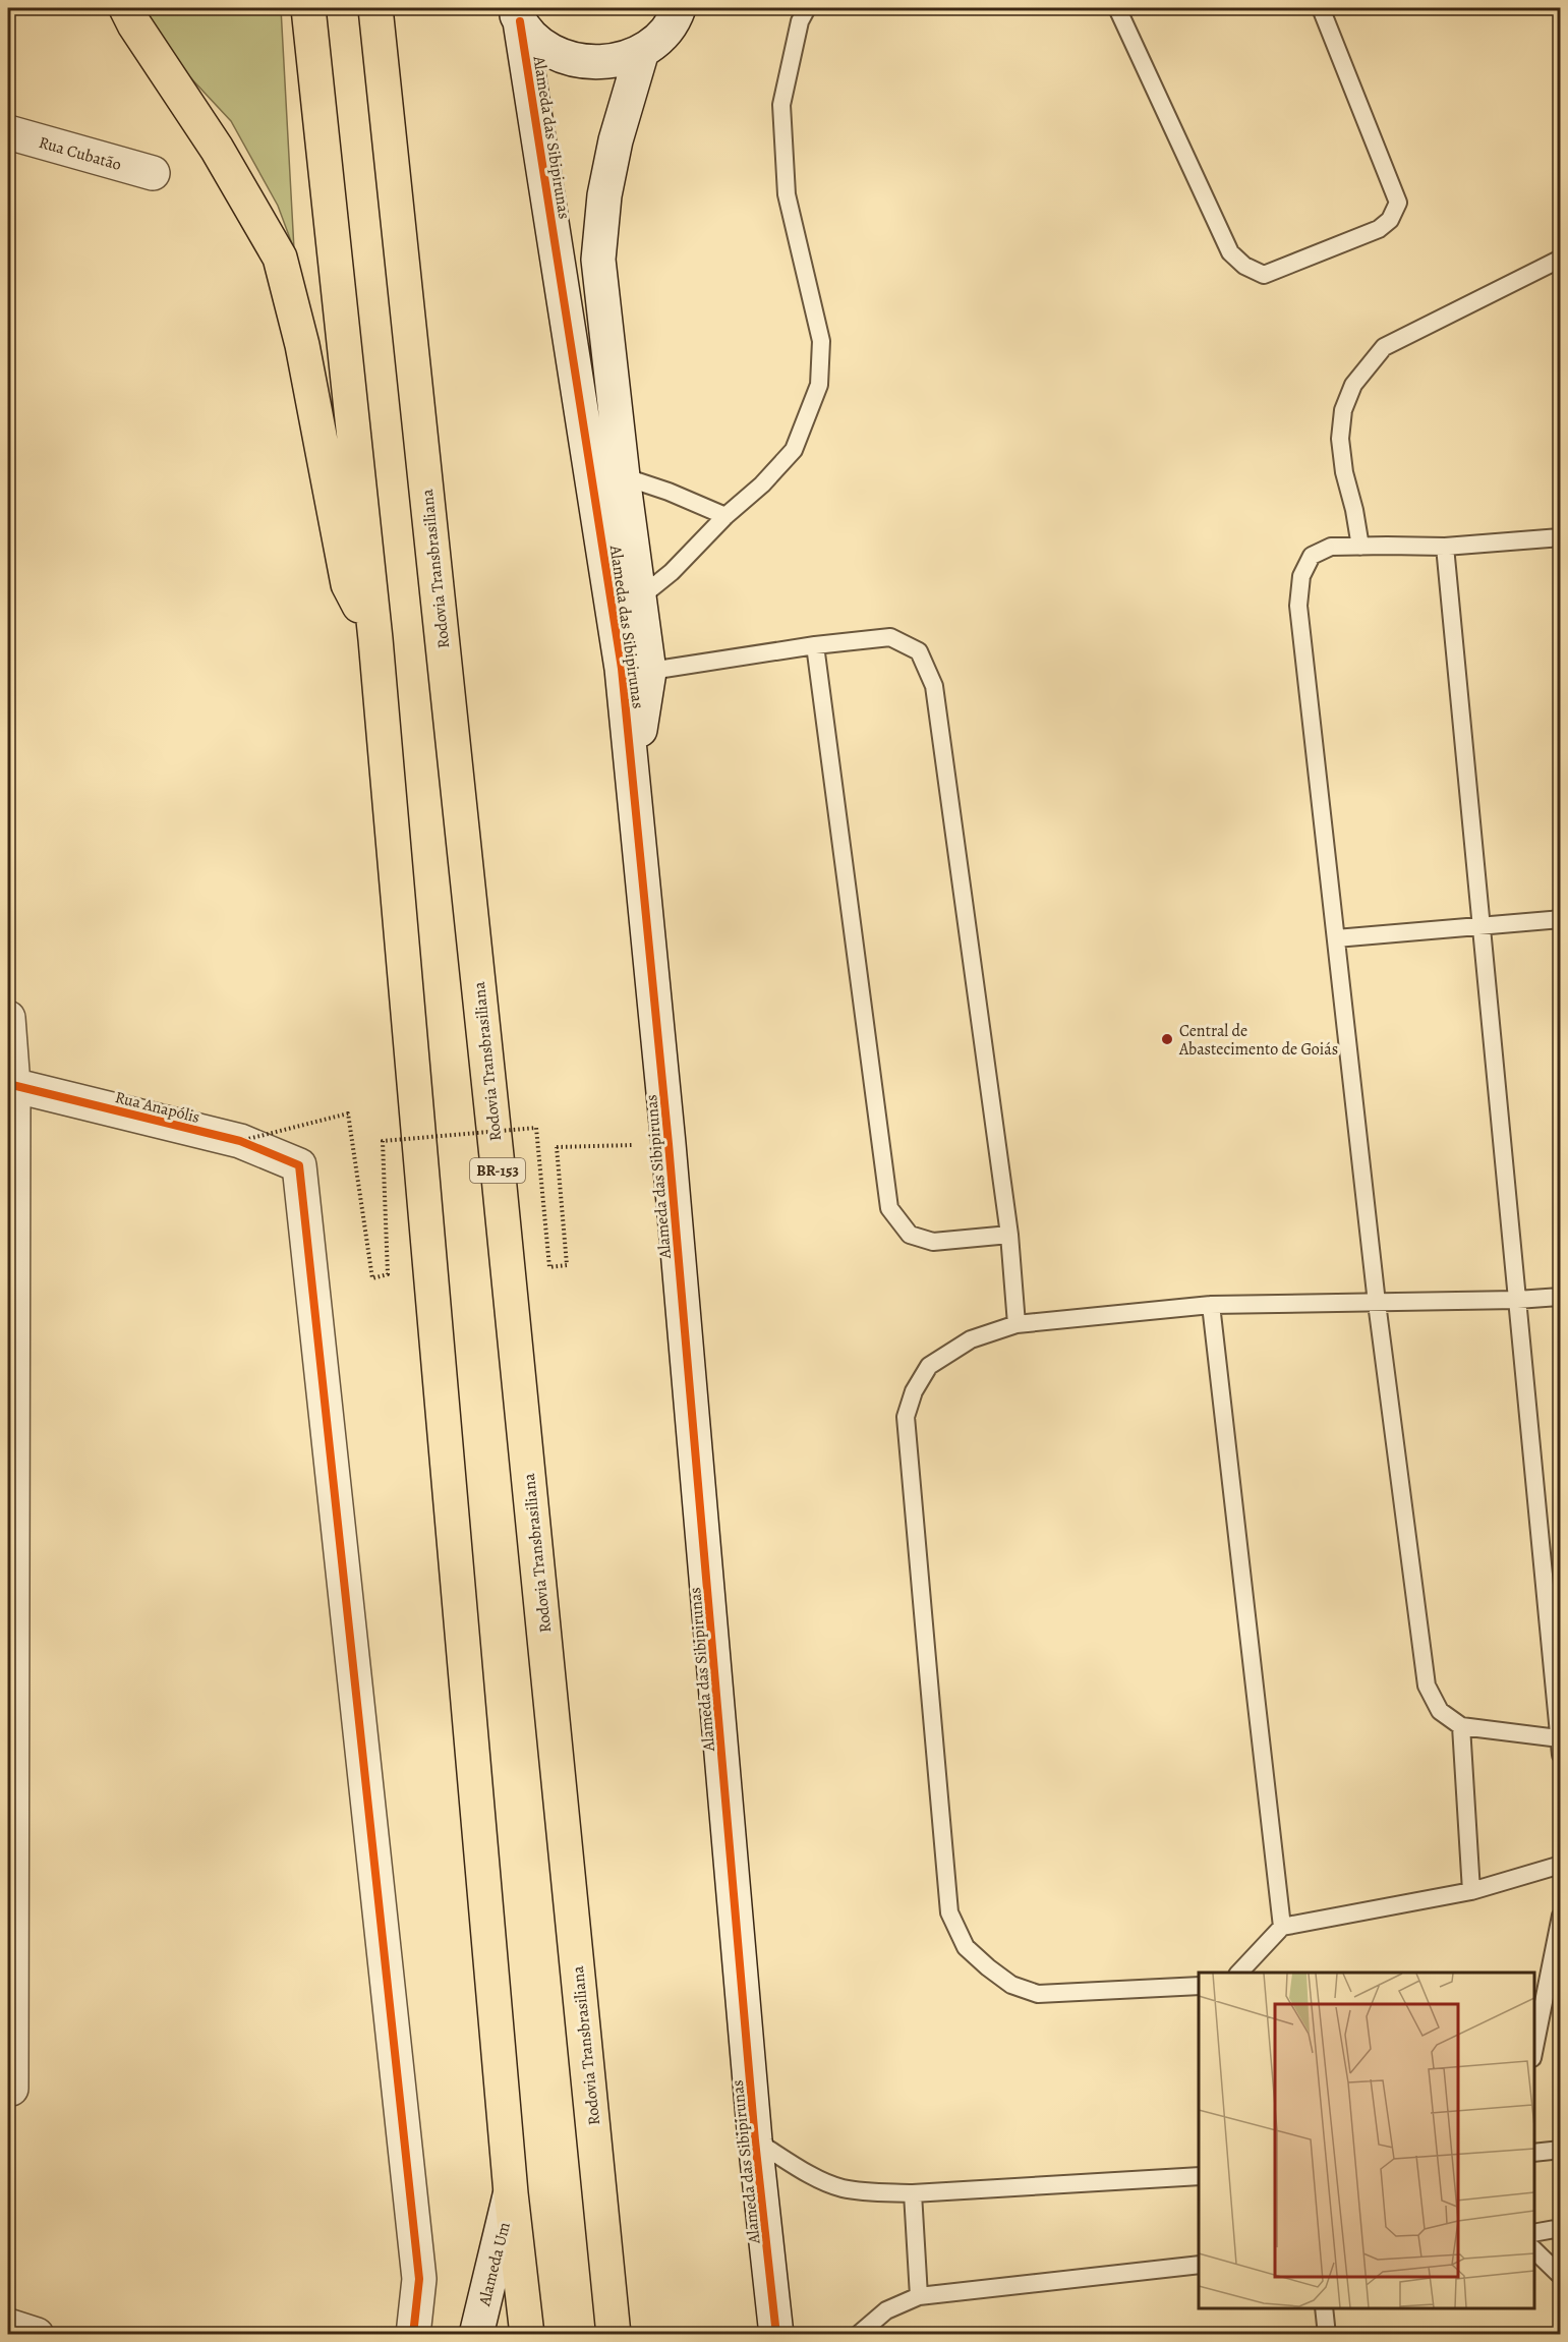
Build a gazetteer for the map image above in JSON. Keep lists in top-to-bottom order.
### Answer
{
  "streets": {
    "highway": ["Rodovia Transbrasiliana", "BR-153"],
    "street": [
      "Alameda das Sibipirunas",
      "Rua Cubatão",
      "Rua Anapólis",
      "Alameda Um"
    ]
  },
  "places": ["Central de Abastecimento de Goiás"]
}
